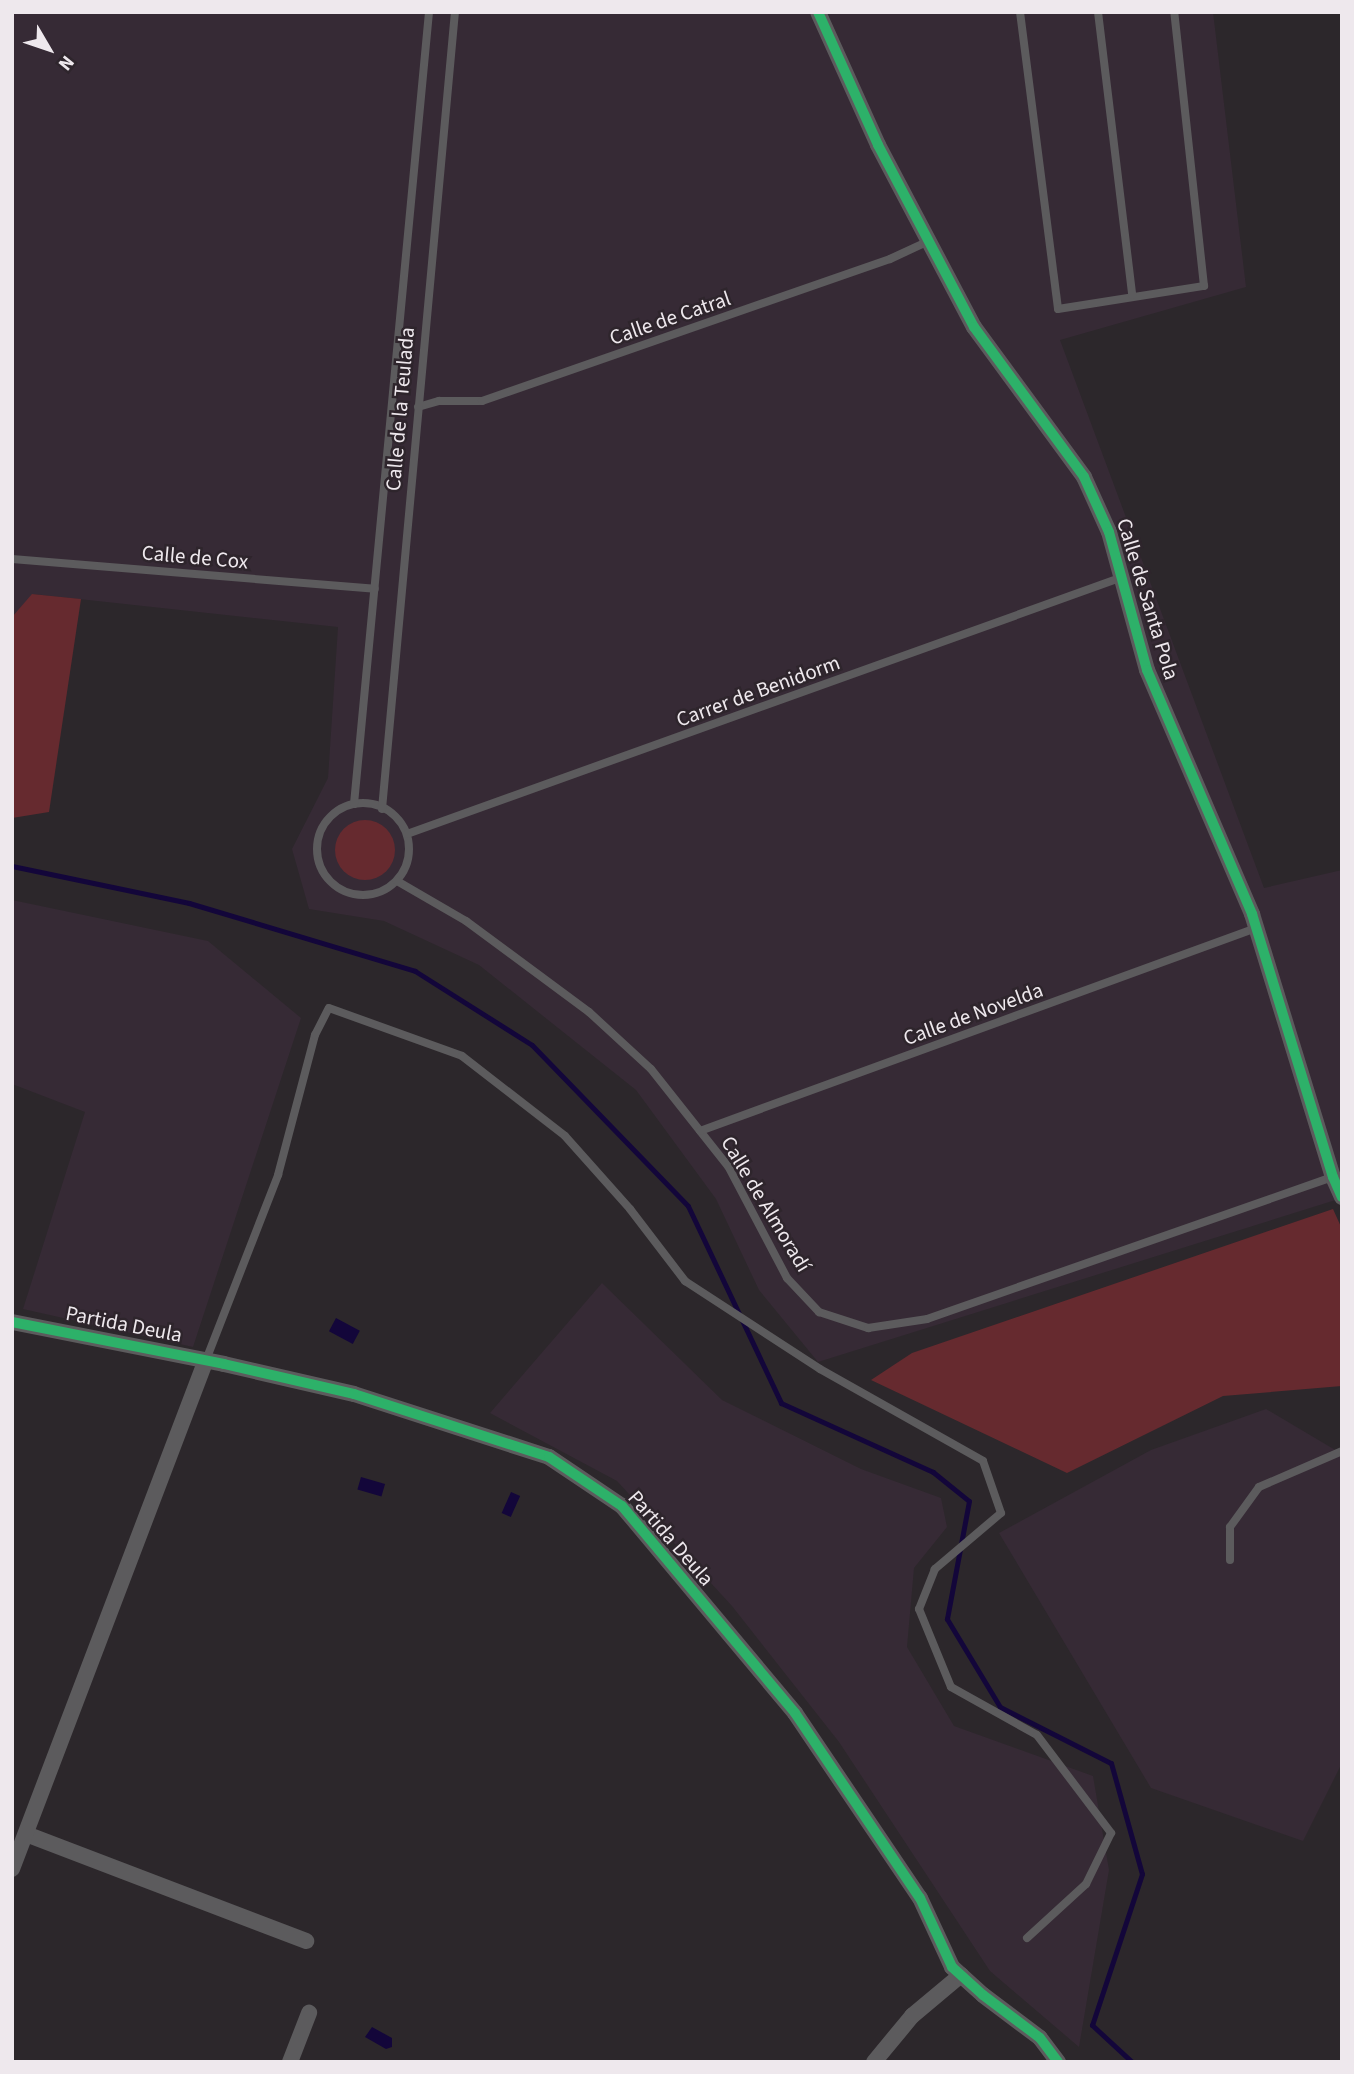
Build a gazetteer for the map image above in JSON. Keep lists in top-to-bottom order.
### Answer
{
  "streets": {
    "street": ["Calle de Santa Pola", "Partida Deula"],
    "lane": [
      "Calle de Catral",
      "Calle de la Teulada",
      "Calle de Cox",
      "Carrer de Benidorm",
      "Calle de Novelda",
      "Calle de Almoradí"
    ]
  },
  "crossings": [
    ["Calle de Catral", "Calle de la Teulada"],
    ["Calle de Catral", "Calle de Santa Pola"],
    ["Calle de la Teulada", "Calle de Cox"],
    ["Calle de la Teulada", "Carrer de Benidorm"],
    ["Calle de la Teulada", "Calle de Almoradí"],
    ["Calle de Santa Pola", "Carrer de Benidorm"],
    ["Calle de Santa Pola", "Calle de Novelda"],
    ["Calle de Santa Pola", "Calle de Almoradí"],
    ["Carrer de Benidorm", "Calle de Almoradí"],
    ["Calle de Novelda", "Calle de Almoradí"]
  ],
  "north": "bottom right"
}
